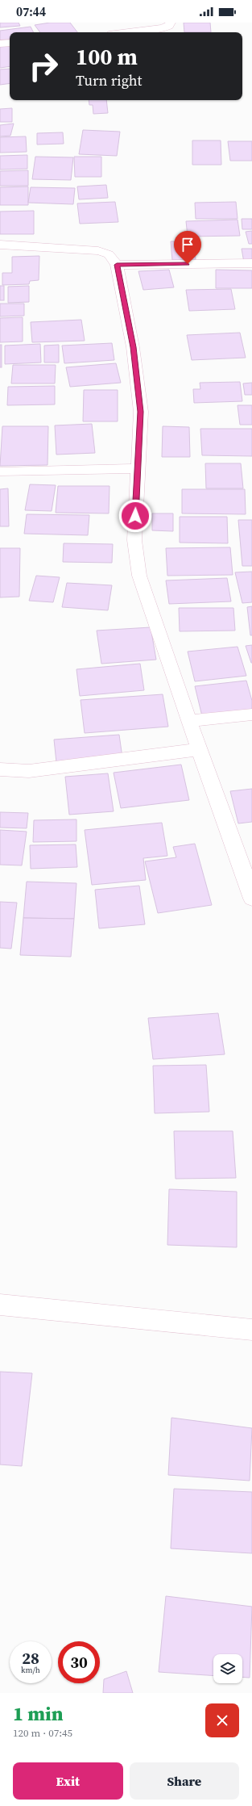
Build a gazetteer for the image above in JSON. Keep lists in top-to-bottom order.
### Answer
{
  "page": {
    "status": "07:44",
    "turn": ["100 m", "Turn right"],
    "speed": "28 km/h",
    "limit": "30",
    "heading": ["1 min", "120 m · 07:45"],
    "buttons": ["Exit", "Share"]
  }
}
